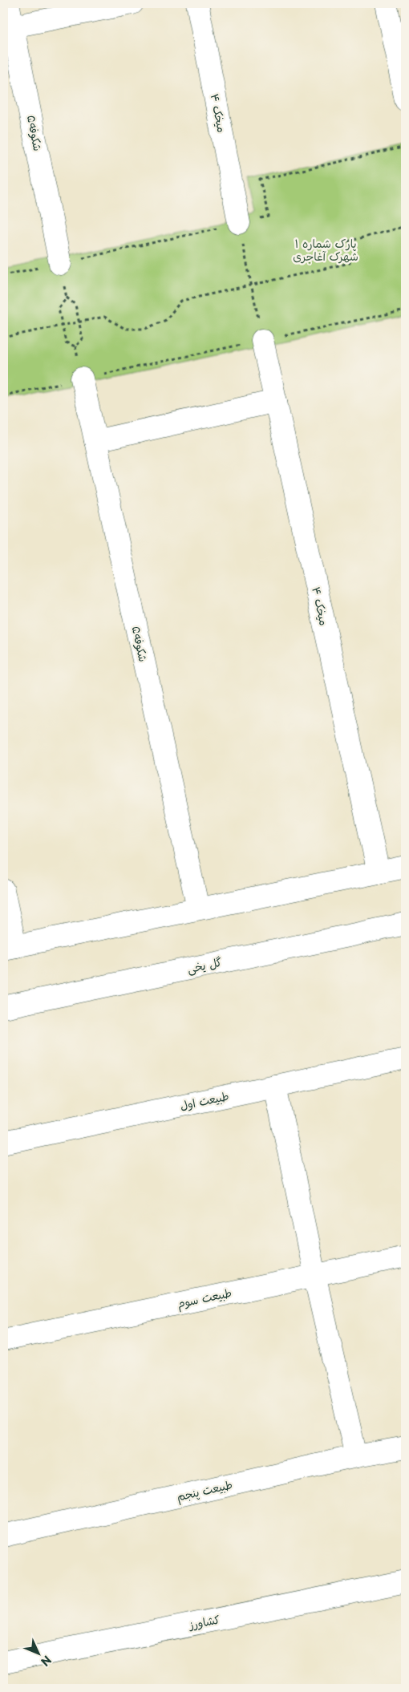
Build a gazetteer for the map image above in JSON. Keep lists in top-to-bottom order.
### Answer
{
  "streets": {
    "street": [
      "میخک ۴",
      "شکوفه۵",
      "گل یخی",
      "طبیعت اول",
      "طبیعت سوم",
      "طبیعت پنجم",
      "کشاورز"
    ]
  },
  "parks": ["پارک شماره ۱ شهرک آغاجری"],
  "north": "bottom right"
}
